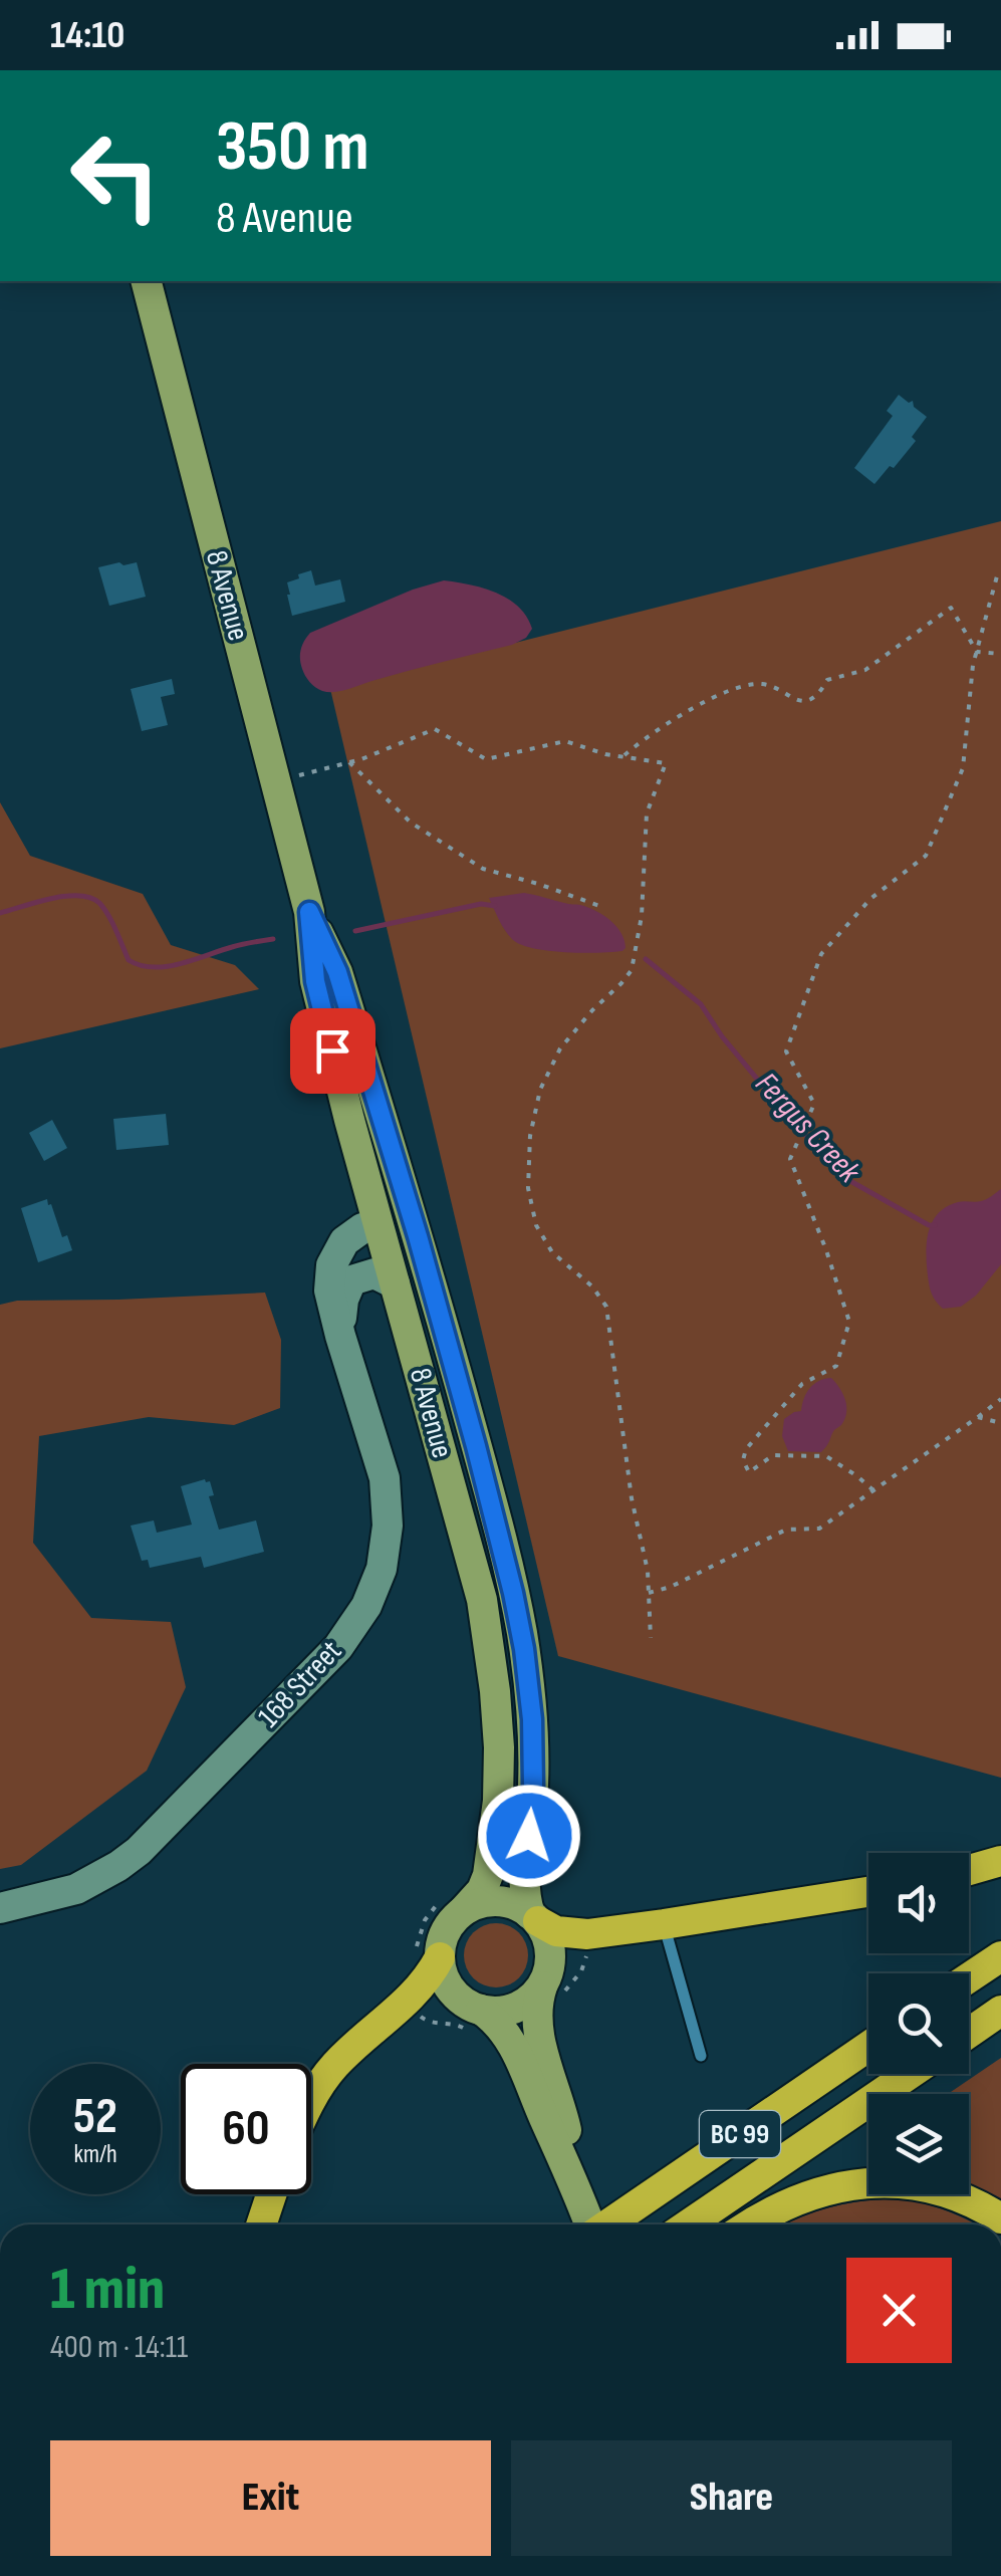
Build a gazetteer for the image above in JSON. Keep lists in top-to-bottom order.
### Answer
{
  "streets": {
    "highway": ["BC 99"],
    "main road": ["8 Avenue", "168 Street"]
  },
  "crossings": [
    ["8 Avenue", "168 Street"]
  ],
  "water": ["Fergus Creek"],
  "page": {
    "status": "14:10",
    "turn": ["350 m", "8 Avenue"],
    "speed": "52 km/h",
    "limit": "60",
    "heading": ["1 min", "400 m · 14:11"],
    "buttons": ["Exit", "Share"]
  }
}
